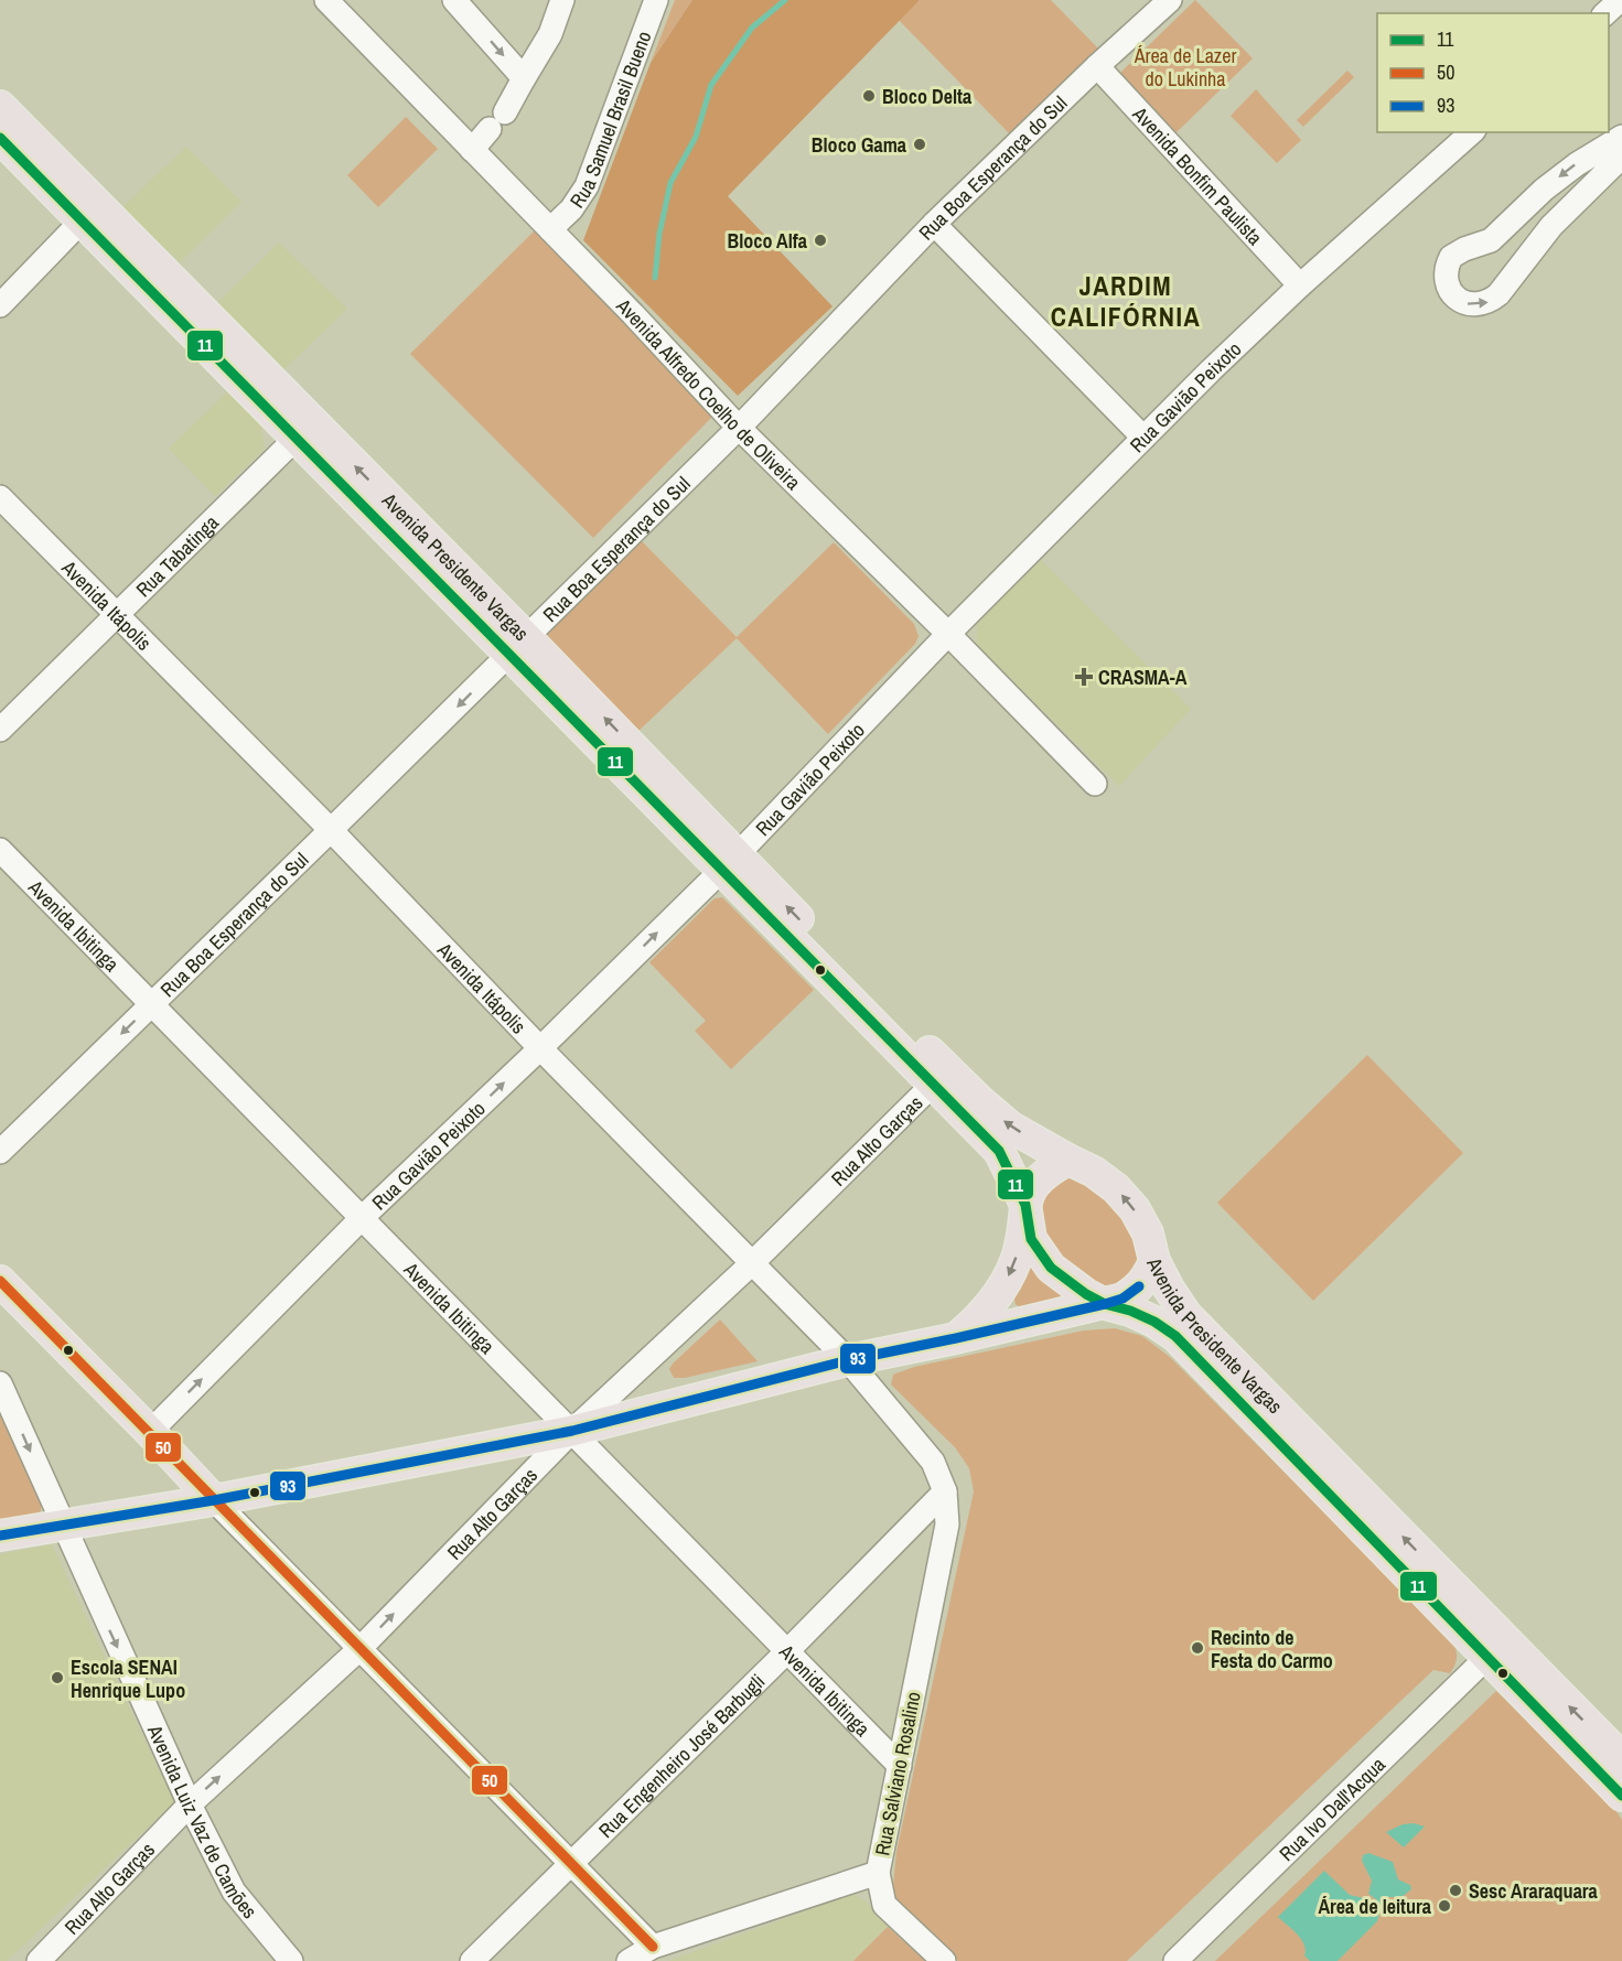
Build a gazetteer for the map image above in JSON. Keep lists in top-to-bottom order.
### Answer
{
  "streets": {
    "main road": ["Avenida Presidente Vargas"],
    "street": [
      "Rua Samuel Brasil Bueno",
      "Rua Boa Esperança do Sul",
      "Avenida Bonfim Paulista",
      "Avenida Alfredo Coelho de Oliveira",
      "Rua Gavião Peixoto",
      "Rua Tabatinga",
      "Avenida Itápolis",
      "Avenida Ibitinga",
      "Rua Alto Garças",
      "Rua Engenheiro José Barbugli",
      "Rua Salviano Rosalino",
      "Rua Ivo Dall'Acqua",
      "Avenida Luiz Vaz de Camões"
    ]
  },
  "crossings": [
    ["Rua Samuel Brasil Bueno", "Avenida Alfredo Coelho de Oliveira"],
    ["Rua Boa Esperança do Sul", "Avenida Bonfim Paulista"],
    ["Rua Boa Esperança do Sul", "Avenida Alfredo Coelho de Oliveira"],
    ["Rua Boa Esperança do Sul", "Avenida Presidente Vargas"],
    ["Rua Boa Esperança do Sul", "Avenida Itápolis"],
    ["Rua Boa Esperança do Sul", "Avenida Ibitinga"],
    ["Avenida Bonfim Paulista", "Rua Gavião Peixoto"],
    ["Avenida Alfredo Coelho de Oliveira", "Rua Gavião Peixoto"],
    ["Rua Gavião Peixoto", "Avenida Presidente Vargas"],
    ["Rua Gavião Peixoto", "Avenida Itápolis"],
    ["Rua Gavião Peixoto", "Avenida Ibitinga"],
    ["Rua Tabatinga", "Avenida Presidente Vargas"],
    ["Rua Tabatinga", "Avenida Itápolis"],
    ["Avenida Presidente Vargas", "Rua Alto Garças"],
    ["Avenida Presidente Vargas", "Rua Ivo Dall'Acqua"],
    ["Avenida Itápolis", "Rua Alto Garças"],
    ["Avenida Itápolis", "Rua Engenheiro José Barbugli"],
    ["Avenida Itápolis", "Rua Salviano Rosalino"],
    ["Avenida Ibitinga", "Rua Alto Garças"],
    ["Avenida Ibitinga", "Rua Engenheiro José Barbugli"],
    ["Avenida Ibitinga", "Rua Salviano Rosalino"],
    ["Rua Alto Garças", "Avenida Luiz Vaz de Camões"],
    ["Rua Engenheiro José Barbugli", "Rua Salviano Rosalino"]
  ],
  "one_way": ["Rua Gavião Peixoto", "Rua Alto Garças"],
  "districts": ["JARDIM CALIFÓRNIA"],
  "parks": ["Área de Lazer do Lukinha"],
  "places": {
    "other": [
      "Bloco Delta",
      "Bloco Gama",
      "Bloco Alfa",
      "Recinto de Festa do Carmo",
      "Escola SENAI Henrique Lupo",
      "Sesc Araraquara",
      "Área de leitura"
    ],
    "health": ["CRASMA-A"]
  },
  "lines": ["transit line 11", "transit line 50", "transit line 93"],
  "legend": ["11", "50", "93"]
}
